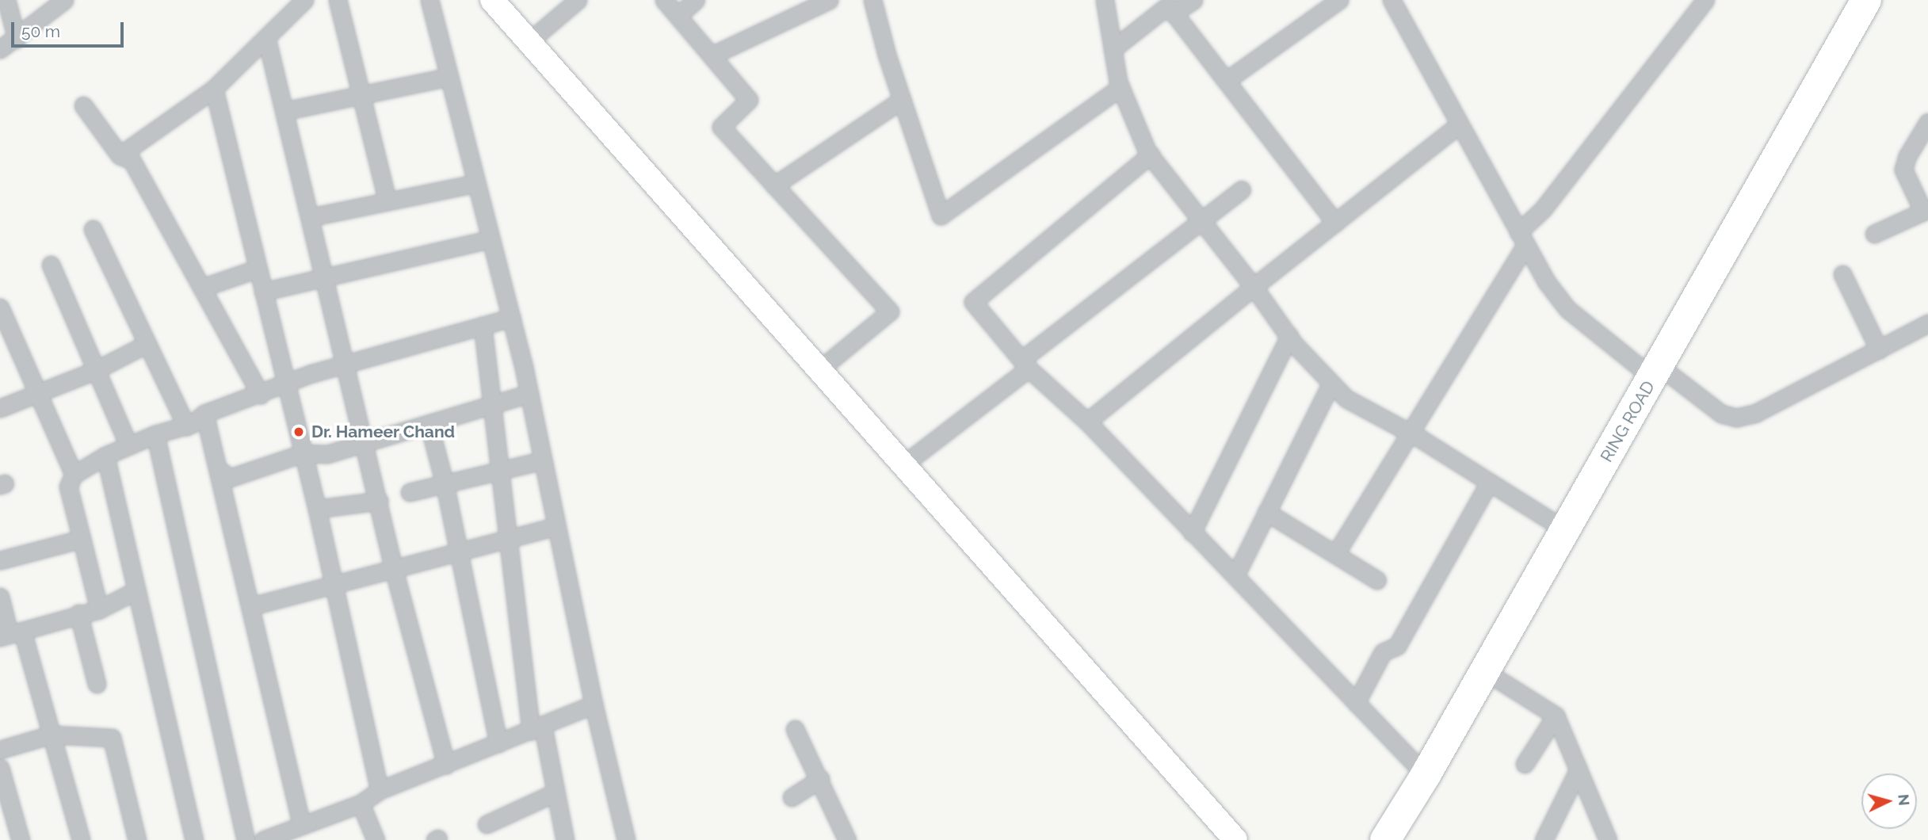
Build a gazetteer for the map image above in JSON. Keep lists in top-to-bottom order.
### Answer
{
  "streets": {
    "highway": ["RING ROAD"]
  },
  "places": ["Dr. Hameer Chand"],
  "scale_bar": "50 m",
  "north": "right"
}
